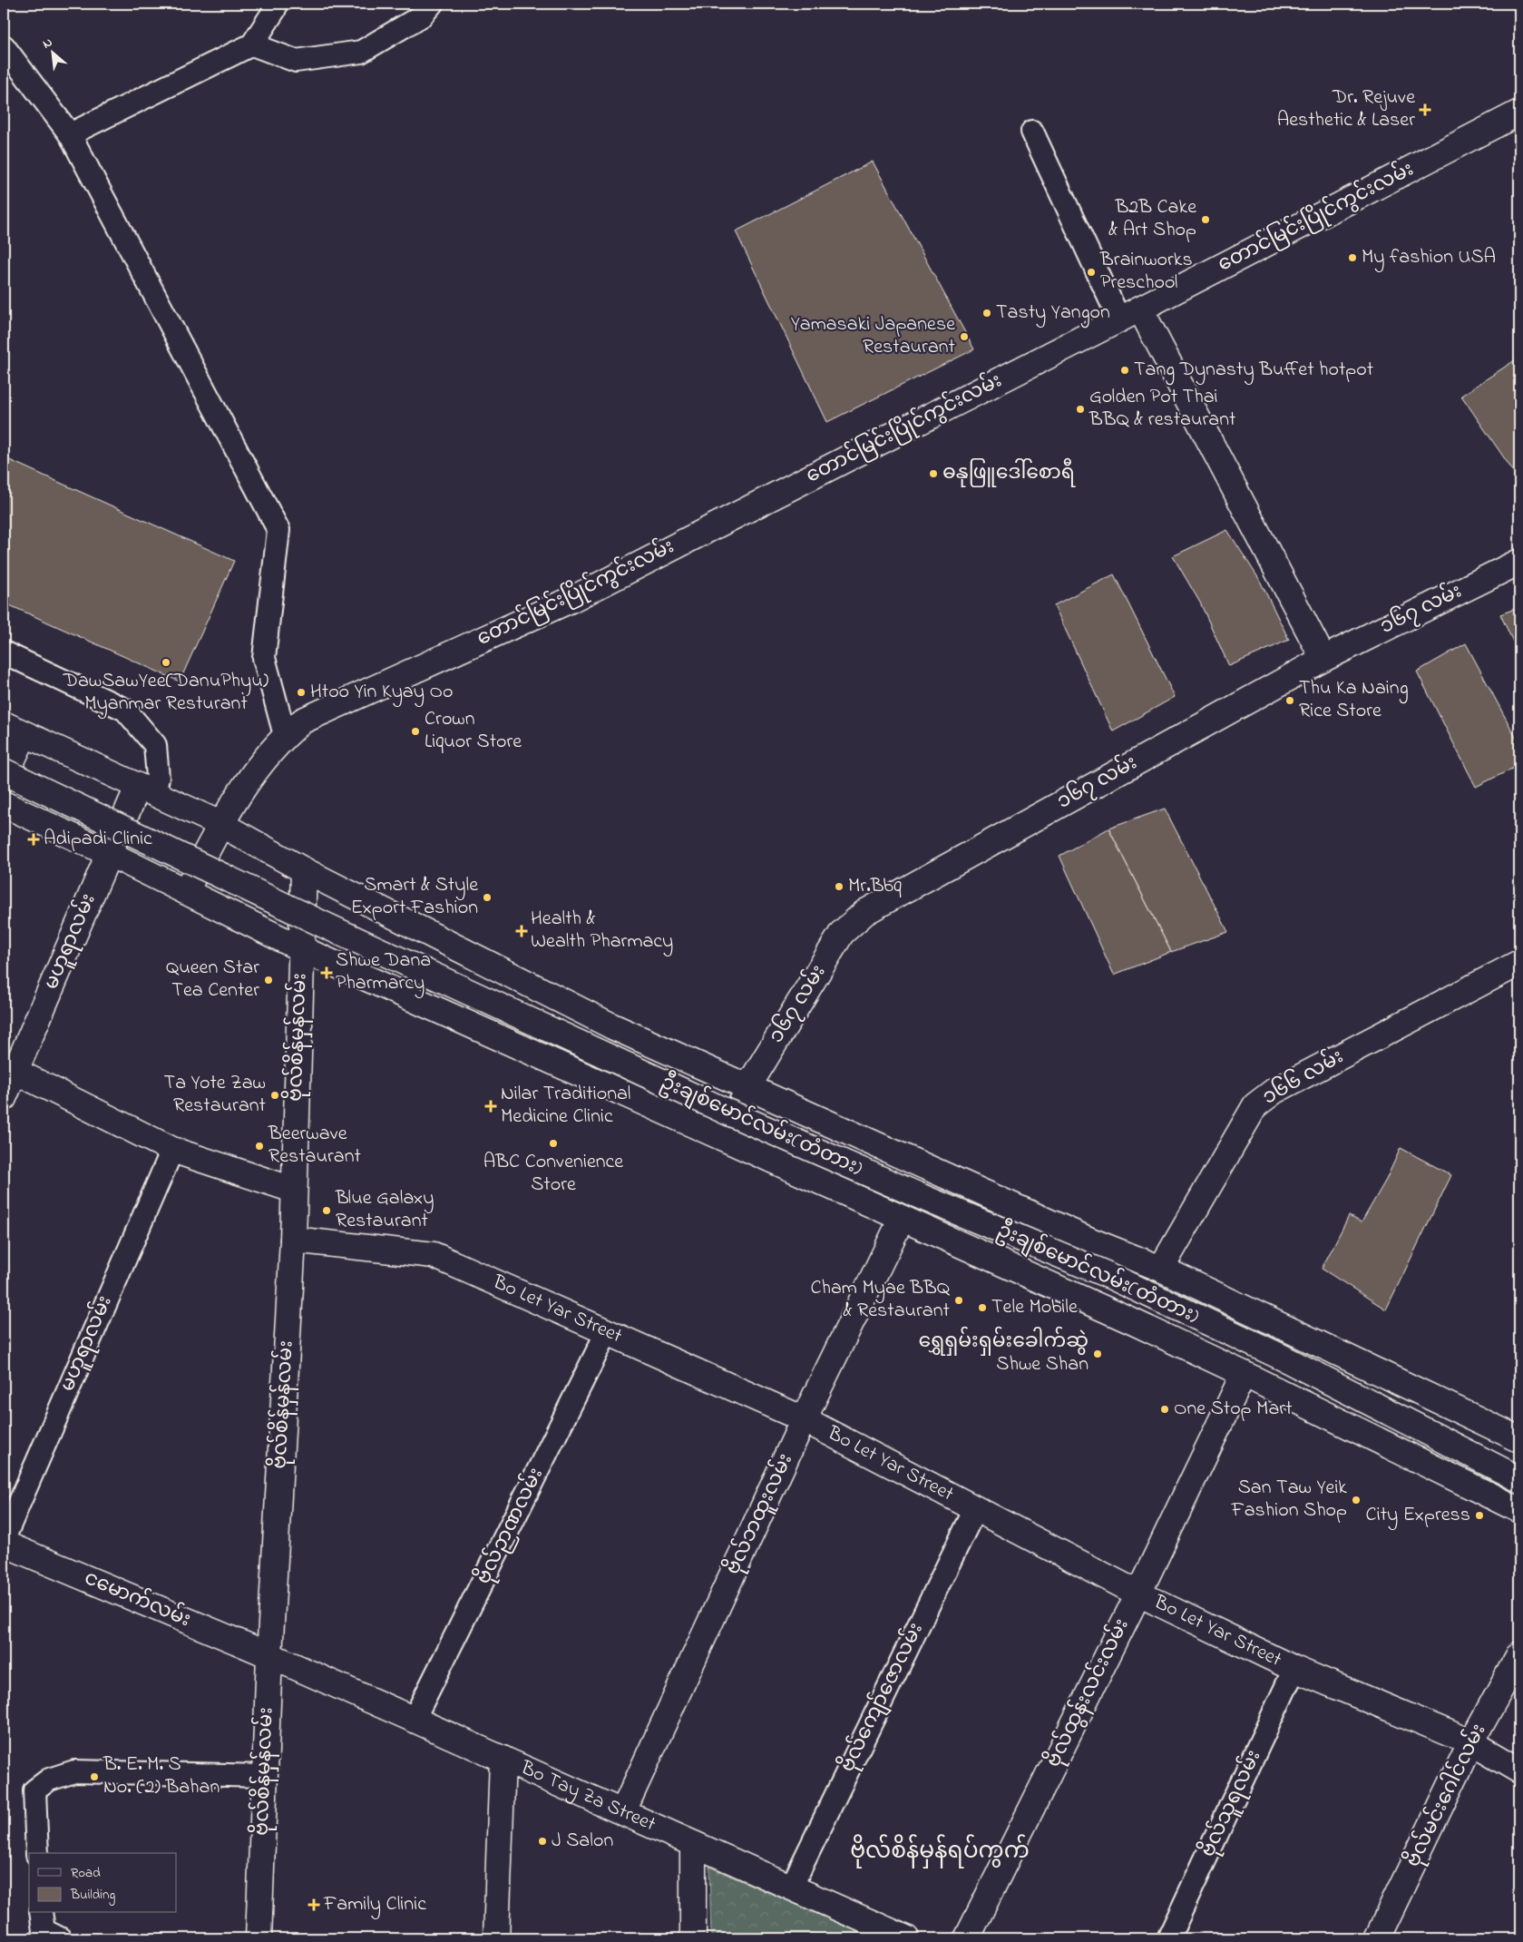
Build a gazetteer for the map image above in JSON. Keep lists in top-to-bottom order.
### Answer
{
  "streets": {
    "street": [
      "တောင်မြင်းပြိုင်ကွင်းလမ်း",
      "၁၆၇ လမ်း",
      "မဟူရာလမ်း",
      "ဗိုလ်စိန်မှန်လမ်း",
      "၁၆၆ လမ်း",
      "ဦးချစ်မောင်လမ်း(တံတား)",
      "Bo Let Yar Street",
      "ဗိုလ်ဘထူးလမ်း",
      "ငမောက်လမ်း",
      "ဗိုလ်ထွန်းလင်းလမ်း",
      "ဗိုလ်မင်းဂေါင်လမ်း",
      "Bo Tay Za Street"
    ],
    "lane": ["ဗိုလ်ဉာဏလမ်း", "ဗိုလ်ကျော်ဇောလမ်း", "ဗိုလ်သူရလမ်း"]
  },
  "crossings": [
    ["ဗိုလ်စိန်မှန်လမ်း", "Bo Let Yar Street"],
    ["ဗိုလ်စိန်မှန်လမ်း", "ငမောက်လမ်း"],
    ["ဗိုလ်စိန်မှန်လမ်း", "Bo Tay Za Street"],
    ["Bo Let Yar Street", "ဗိုလ်ဘထူးလမ်း"],
    ["Bo Let Yar Street", "ဗိုလ်ဉာဏလမ်း"],
    ["Bo Let Yar Street", "ဗိုလ်ထွန်းလင်းလမ်း"],
    ["Bo Let Yar Street", "ဗိုလ်ကျော်ဇောလမ်း"],
    ["Bo Let Yar Street", "ဗိုလ်မင်းဂေါင်လမ်း"],
    ["Bo Let Yar Street", "ဗိုလ်သူရလမ်း"],
    ["ဗိုလ်ဘထူးလမ်း", "Bo Tay Za Street"],
    ["ဗိုလ်ဉာဏလမ်း", "Bo Tay Za Street"],
    ["ငမောက်လမ်း", "Bo Tay Za Street"],
    ["ဗိုလ်ကျော်ဇောလမ်း", "Bo Tay Za Street"]
  ],
  "districts": ["ဗိုလ်စိန်မှန်ရပ်ကွက်"],
  "places": {
    "health": [
      "Dr. Rejuve Aesthetic & Laser",
      "Adipadi Clinic",
      "Health & Wealth Pharmacy",
      "Shwe Dana Pharmarcy",
      "Nilar Traditional Medicine Clinic",
      "Family Clinic"
    ],
    "other": [
      "B2B Cake & Art Shop",
      "My fashion USA",
      "Brainworks Preschool",
      "Tasty Yangon",
      "Yamasaki Japanese Restaurant",
      "Tang Dynasty Buffet hotpot",
      "Golden Pot Thai BBQ & restaurant",
      "ဓနုဖြူဒေါ်စောရီ",
      "DawSawYee(DanuPhyu) Myanmar Resturant",
      "Htoo Yin Kyay Oo",
      "Thu Ka Naing Rice Store",
      "Crown Liquor Store",
      "Mr.Bbq",
      "Smart & Style Export Fashion",
      "Queen Star Tea Center",
      "Ta Yote Zaw Restaurant",
      "ABC Convenience Store",
      "Beerwave Restaurant",
      "Blue Galaxy Restaurant",
      "Cham Myae BBQ & Restaurant",
      "Tele Mobile",
      "ရွှေရှမ်းရှမ်းခေါက်ဆွဲ Shwe Shan",
      "One Stop Mart",
      "San Taw Yeik Fashion Shop",
      "City Express",
      "B. E. M. S No. (2) Bahan",
      "J Salon"
    ]
  },
  "legend": ["Road", "Building"],
  "north": "top left"
}
